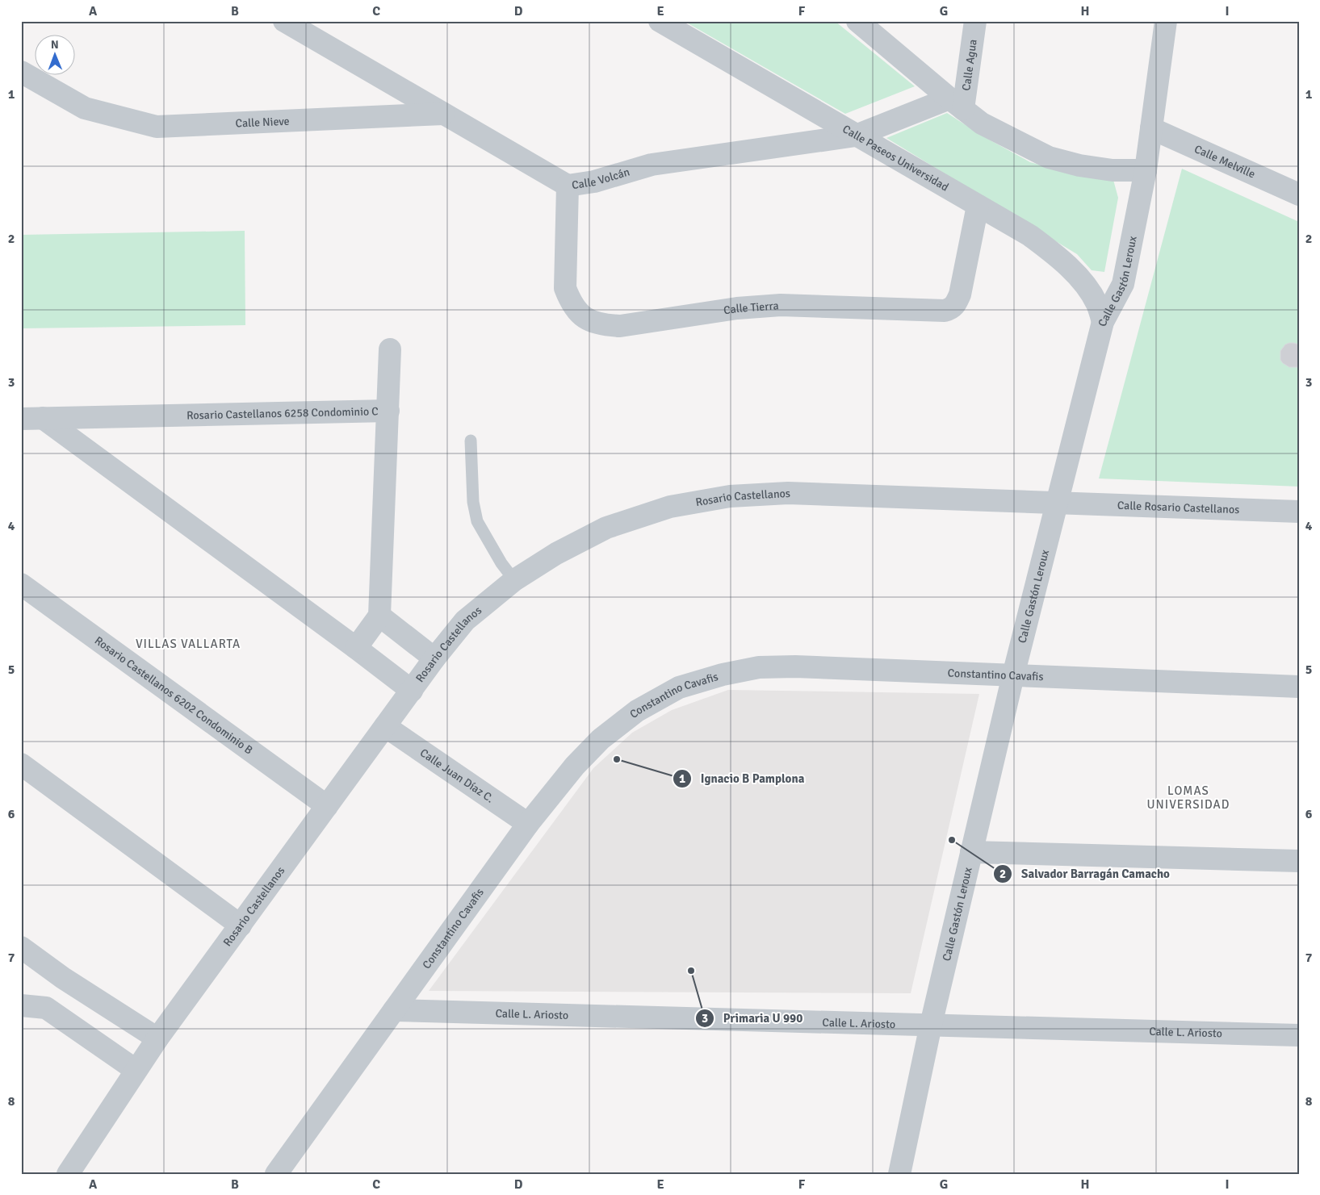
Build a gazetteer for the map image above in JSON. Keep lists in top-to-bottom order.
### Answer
{
  "streets": {
    "street": [
      "Calle Agua",
      "Calle Nieve",
      "Calle Paseos Universidad",
      "Calle Melville",
      "Calle Volcán",
      "Calle Gastón Leroux",
      "Calle Tierra",
      "Rosario Castellanos 6258 Condominio C",
      "Rosario Castellanos",
      "Calle Rosario Castellanos",
      "Constantino Cavafis",
      "Rosario Castellanos 6202 Condominio B",
      "Calle Juan Díaz C.",
      "Calle L. Ariosto"
    ]
  },
  "crossings": [
    ["Calle Agua", "Calle Volcán"],
    ["Calle Nieve", "Calle Volcán"],
    ["Calle Paseos Universidad", "Calle Volcán"],
    ["Calle Paseos Universidad", "Calle Gastón Leroux"],
    ["Calle Paseos Universidad", "Calle Tierra"],
    ["Calle Melville", "Calle Gastón Leroux"],
    ["Calle Volcán", "Calle Tierra"],
    ["Calle Gastón Leroux", "Rosario Castellanos"],
    ["Calle Gastón Leroux", "Calle Rosario Castellanos"],
    ["Calle Gastón Leroux", "Constantino Cavafis"],
    ["Calle Gastón Leroux", "Calle L. Ariosto"],
    ["Rosario Castellanos", "Calle Rosario Castellanos"],
    ["Rosario Castellanos", "Rosario Castellanos 6202 Condominio B"],
    ["Rosario Castellanos", "Calle Juan Díaz C."],
    ["Constantino Cavafis", "Calle Juan Díaz C."],
    ["Constantino Cavafis", "Calle L. Ariosto"]
  ],
  "districts": ["VILLAS VALLARTA", "LOMAS UNIVERSIDAD"],
  "places": ["Ignacio B Pamplona", "Salvador Barragán Camacho", "Primaria U 990"],
  "north": "top",
  "grid": {
    "columns": [
      "A",
      "B",
      "C",
      "D",
      "E",
      "F",
      "G",
      "H",
      "I"
    ],
    "rows": [
      "1",
      "2",
      "3",
      "4",
      "5",
      "6",
      "7",
      "8"
    ]
  }
}
